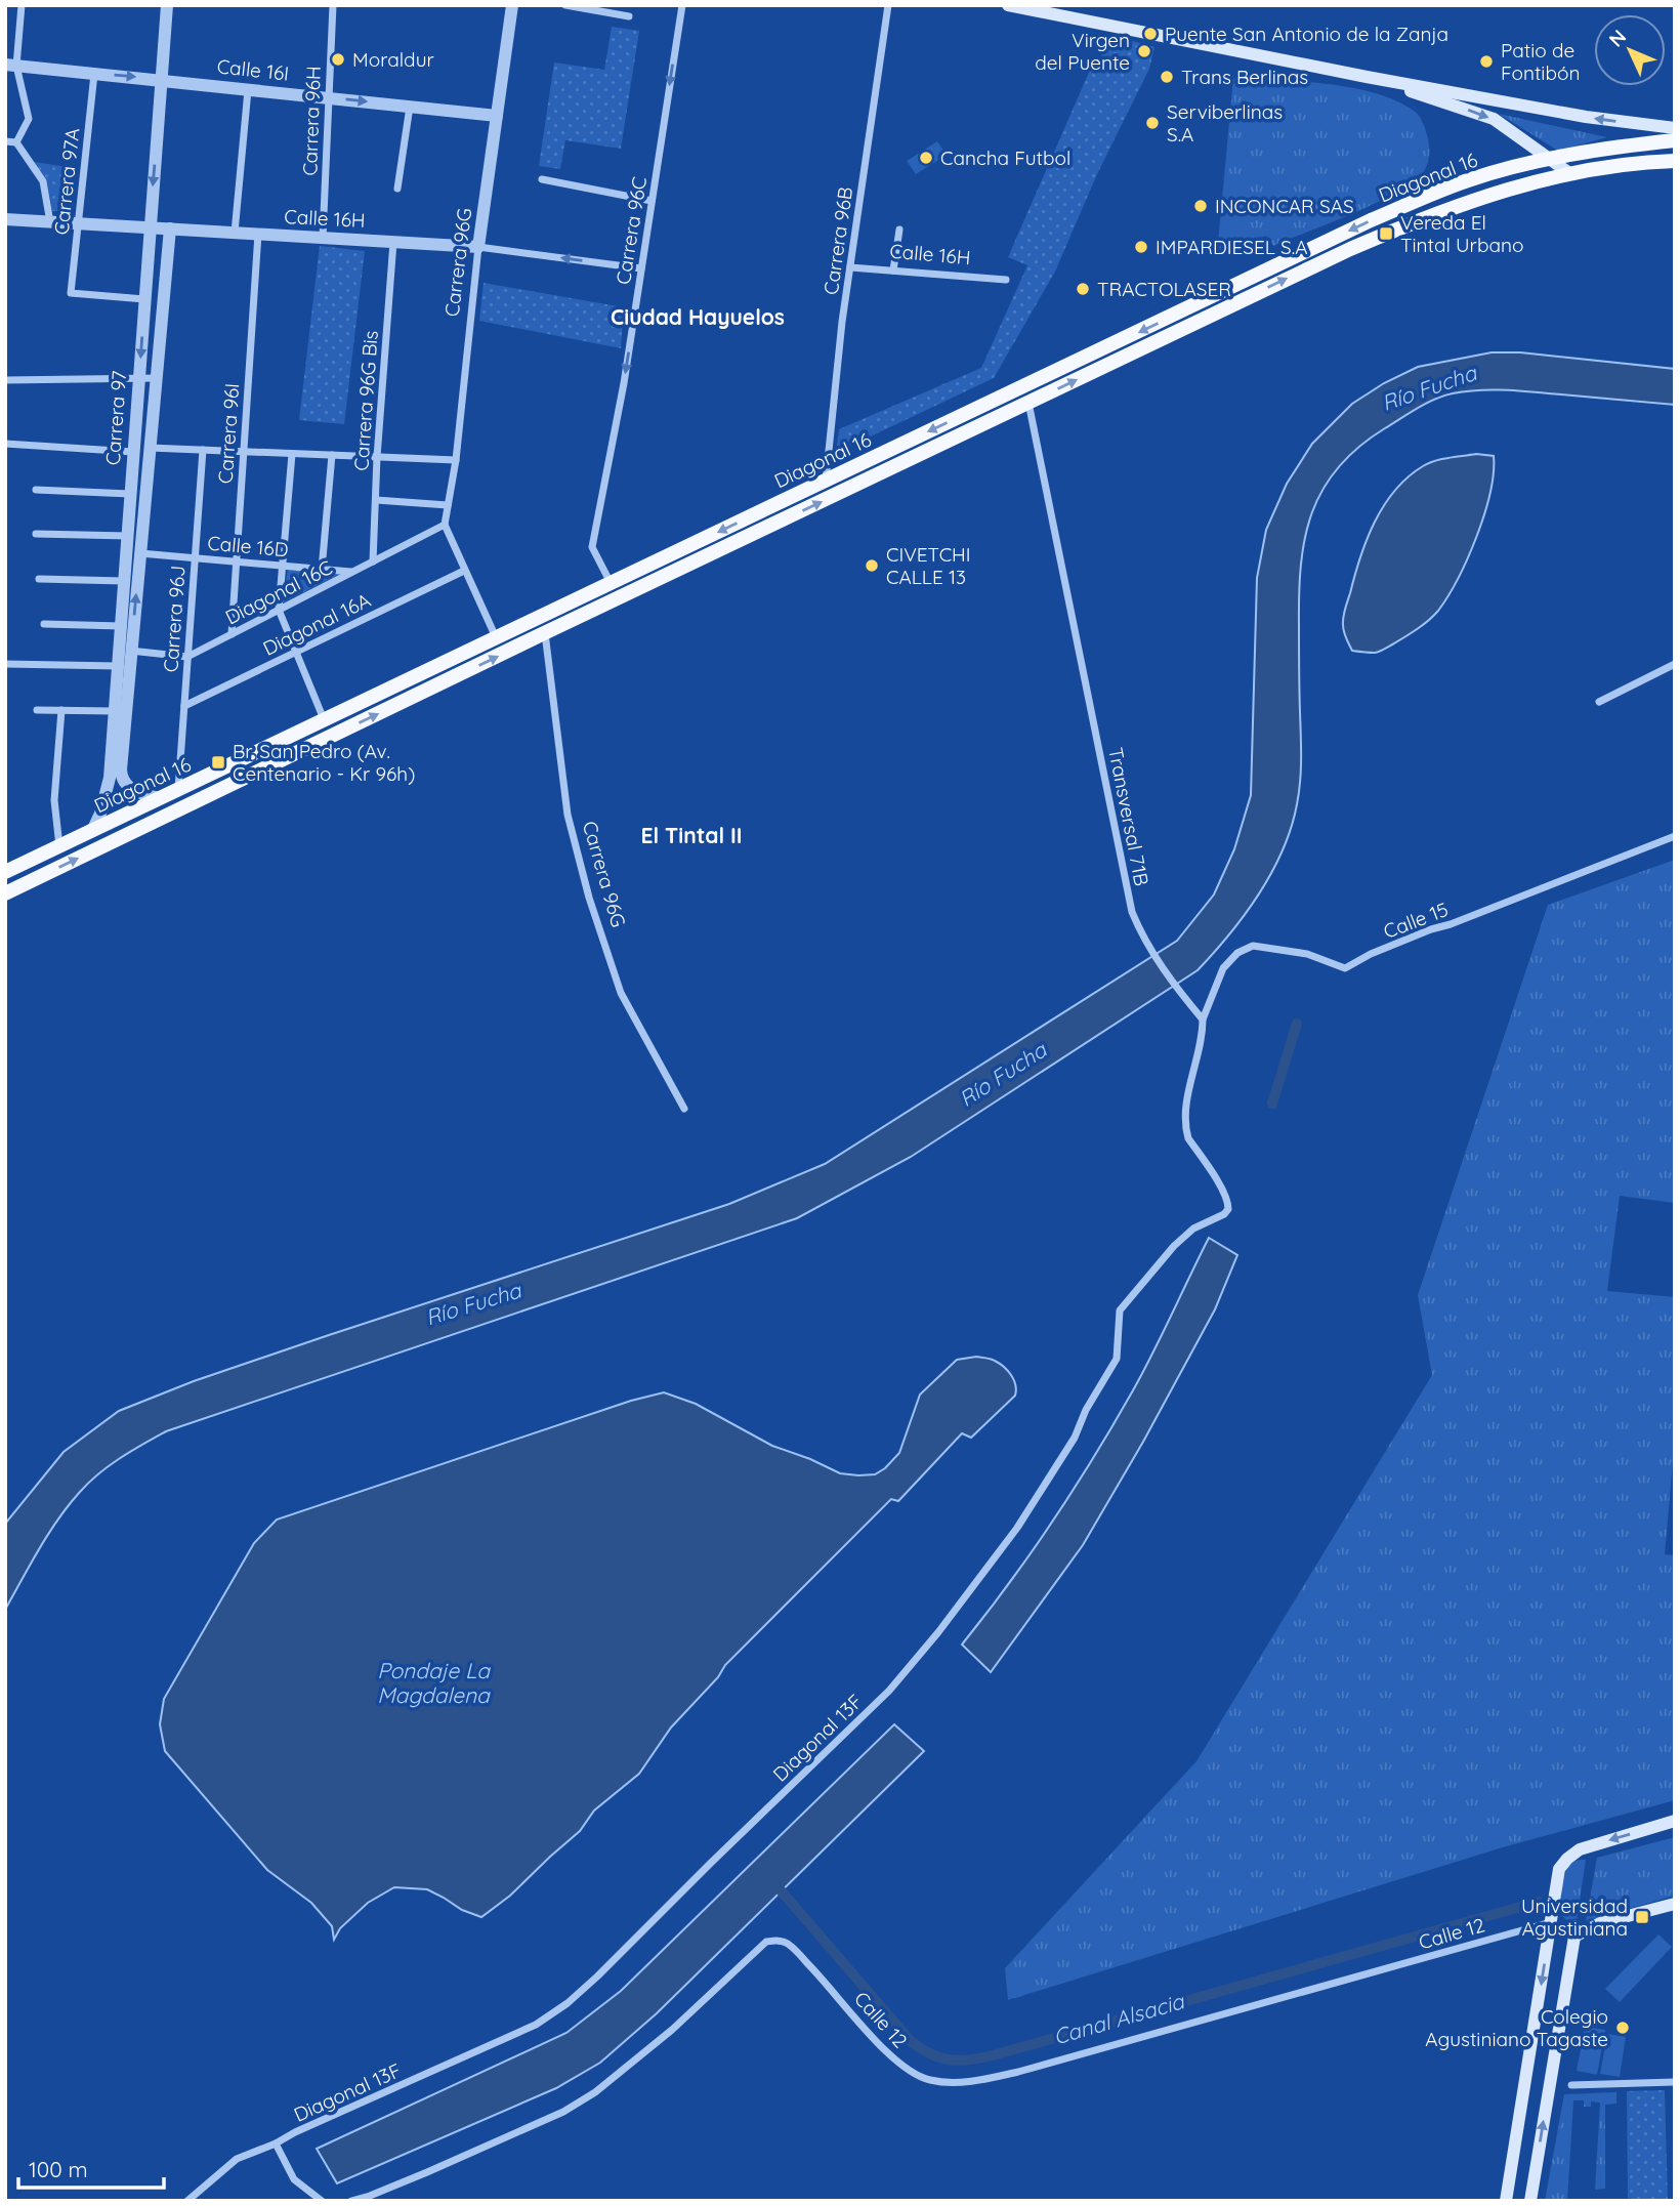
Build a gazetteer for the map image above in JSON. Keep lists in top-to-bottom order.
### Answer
{
  "streets": {
    "main road": ["Diagonal 16"],
    "street": [
      "Calle 16I",
      "Carrera 96H",
      "Carrera 97A",
      "Calle 16H",
      "Carrera 96C",
      "Carrera 96B",
      "Carrera 96G",
      "Carrera 96G Bis",
      "Carrera 97",
      "Carrera 96I",
      "Calle 16D",
      "Diagonal 16C",
      "Carrera 96J",
      "Diagonal 16A",
      "Transversal 71B",
      "Calle 15",
      "Diagonal 13F",
      "Calle 12"
    ]
  },
  "crossings": [
    ["Calle 16I", "Carrera 96H"],
    ["Calle 16I", "Carrera 97A"],
    ["Calle 16I", "Carrera 96G"],
    ["Calle 16I", "Carrera 97"],
    ["Carrera 96H", "Calle 16H"],
    ["Diagonal 16", "Carrera 96C"],
    ["Diagonal 16", "Carrera 96B"],
    ["Diagonal 16", "Carrera 96G"],
    ["Diagonal 16", "Carrera 97"],
    ["Diagonal 16", "Carrera 96J"],
    ["Diagonal 16", "Transversal 71B"],
    ["Carrera 97A", "Calle 16H"],
    ["Carrera 97A", "Carrera 97"],
    ["Calle 16H", "Carrera 96C"],
    ["Calle 16H", "Carrera 96B"],
    ["Calle 16H", "Carrera 96G"],
    ["Calle 16H", "Carrera 96G Bis"],
    ["Calle 16H", "Carrera 97"],
    ["Calle 16H", "Carrera 96I"],
    ["Carrera 96G", "Diagonal 16C"],
    ["Carrera 96G Bis", "Diagonal 16C"],
    ["Carrera 97", "Calle 16D"],
    ["Carrera 96I", "Calle 16D"],
    ["Carrera 96I", "Diagonal 16C"],
    ["Calle 16D", "Diagonal 16C"],
    ["Calle 16D", "Carrera 96J"],
    ["Diagonal 16C", "Carrera 96J"],
    ["Carrera 96J", "Diagonal 16A"],
    ["Transversal 71B", "Calle 15"],
    ["Transversal 71B", "Diagonal 13F"],
    ["Calle 15", "Diagonal 13F"]
  ],
  "one_way": ["Carrera 96C"],
  "districts": ["Ciudad Hayuelos", "El Tintal II"],
  "water": ["Río Fucha", "Pondaje La Magdalena", "Canal Alsacia"],
  "places": {
    "other": [
      "Puente San Antonio de la Zanja",
      "Virgen del Puente",
      "Moraldur",
      "Patio de Fontibón",
      "Trans Berlinas",
      "Serviberlinas S.A",
      "Cancha Futbol",
      "INCONCAR SAS",
      "IMPARDIESEL S.A",
      "TRACTOLASER",
      "CIVETCHI CALLE 13",
      "Colegio Agustiniano Tagaste"
    ],
    "transit": ["Vereda El Tintal Urbano", "Br. San Pedro (Av. Centenario - Kr 96h)", "Universidad Agustiniana"]
  },
  "scale_bar": "100 m",
  "north": "top left"
}
